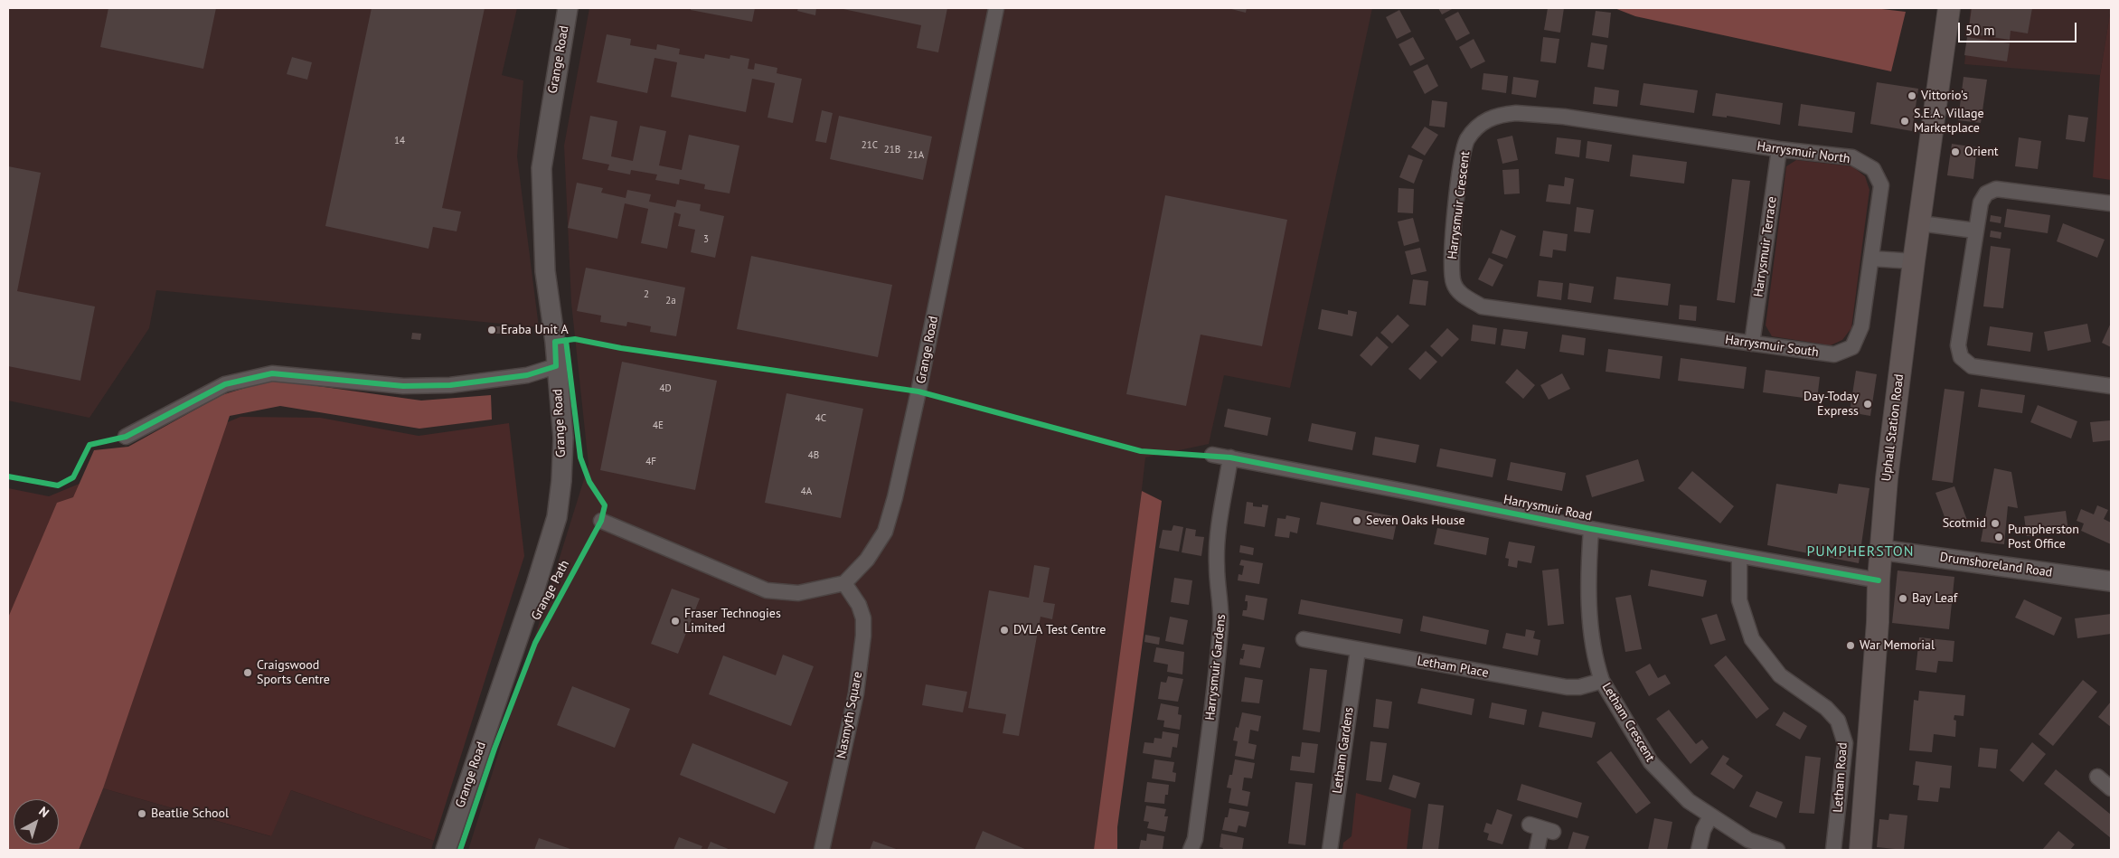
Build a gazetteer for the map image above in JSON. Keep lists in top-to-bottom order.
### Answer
{
  "streets": {
    "main road": ["Uphall Station Road"],
    "street": [
      "Grange Road",
      "Harrysmuir North",
      "Harrysmuir Crescent",
      "Harrysmuir Terrace",
      "Harrysmuir South",
      "Harrysmuir Road",
      "Drumshoreland Road",
      "Harrysmuir Gardens",
      "Letham Place",
      "Nasmyth Square",
      "Letham Crescent",
      "Letham Gardens",
      "Letham Road"
    ],
    "cycle path": ["Grange Path"]
  },
  "crossings": [
    ["Grange Road", "Nasmyth Square"],
    ["Harrysmuir North", "Harrysmuir Crescent"],
    ["Harrysmuir North", "Harrysmuir Terrace"],
    ["Harrysmuir North", "Harrysmuir South"],
    ["Harrysmuir Crescent", "Harrysmuir South"],
    ["Harrysmuir Terrace", "Harrysmuir South"],
    ["Uphall Station Road", "Harrysmuir Road"],
    ["Uphall Station Road", "Drumshoreland Road"],
    ["Harrysmuir Road", "Harrysmuir Gardens"],
    ["Harrysmuir Road", "Letham Crescent"],
    ["Harrysmuir Road", "Letham Road"],
    ["Letham Place", "Letham Crescent"],
    ["Letham Place", "Letham Gardens"]
  ],
  "districts": ["PUMPHERSTON"],
  "places": [
    "Vittorio's",
    "S.E.A. Village Marketplace",
    "Orient",
    "Eraba Unit A",
    "Day-Today Express",
    "Seven Oaks House",
    "Scotmid",
    "Pumpherston Post Office",
    "Bay Leaf",
    "Fraser Technogies Limited",
    "DVLA Test Centre",
    "War Memorial",
    "Craigswood Sports Centre",
    "Beatlie School"
  ],
  "house_numbers": [
    "14",
    "21C",
    "21B",
    "21A",
    "3",
    "2",
    "2a",
    "4D",
    "4C",
    "4E",
    "4B",
    "4F",
    "4A"
  ],
  "scale_bar": "50 m",
  "north": "top right"
}
